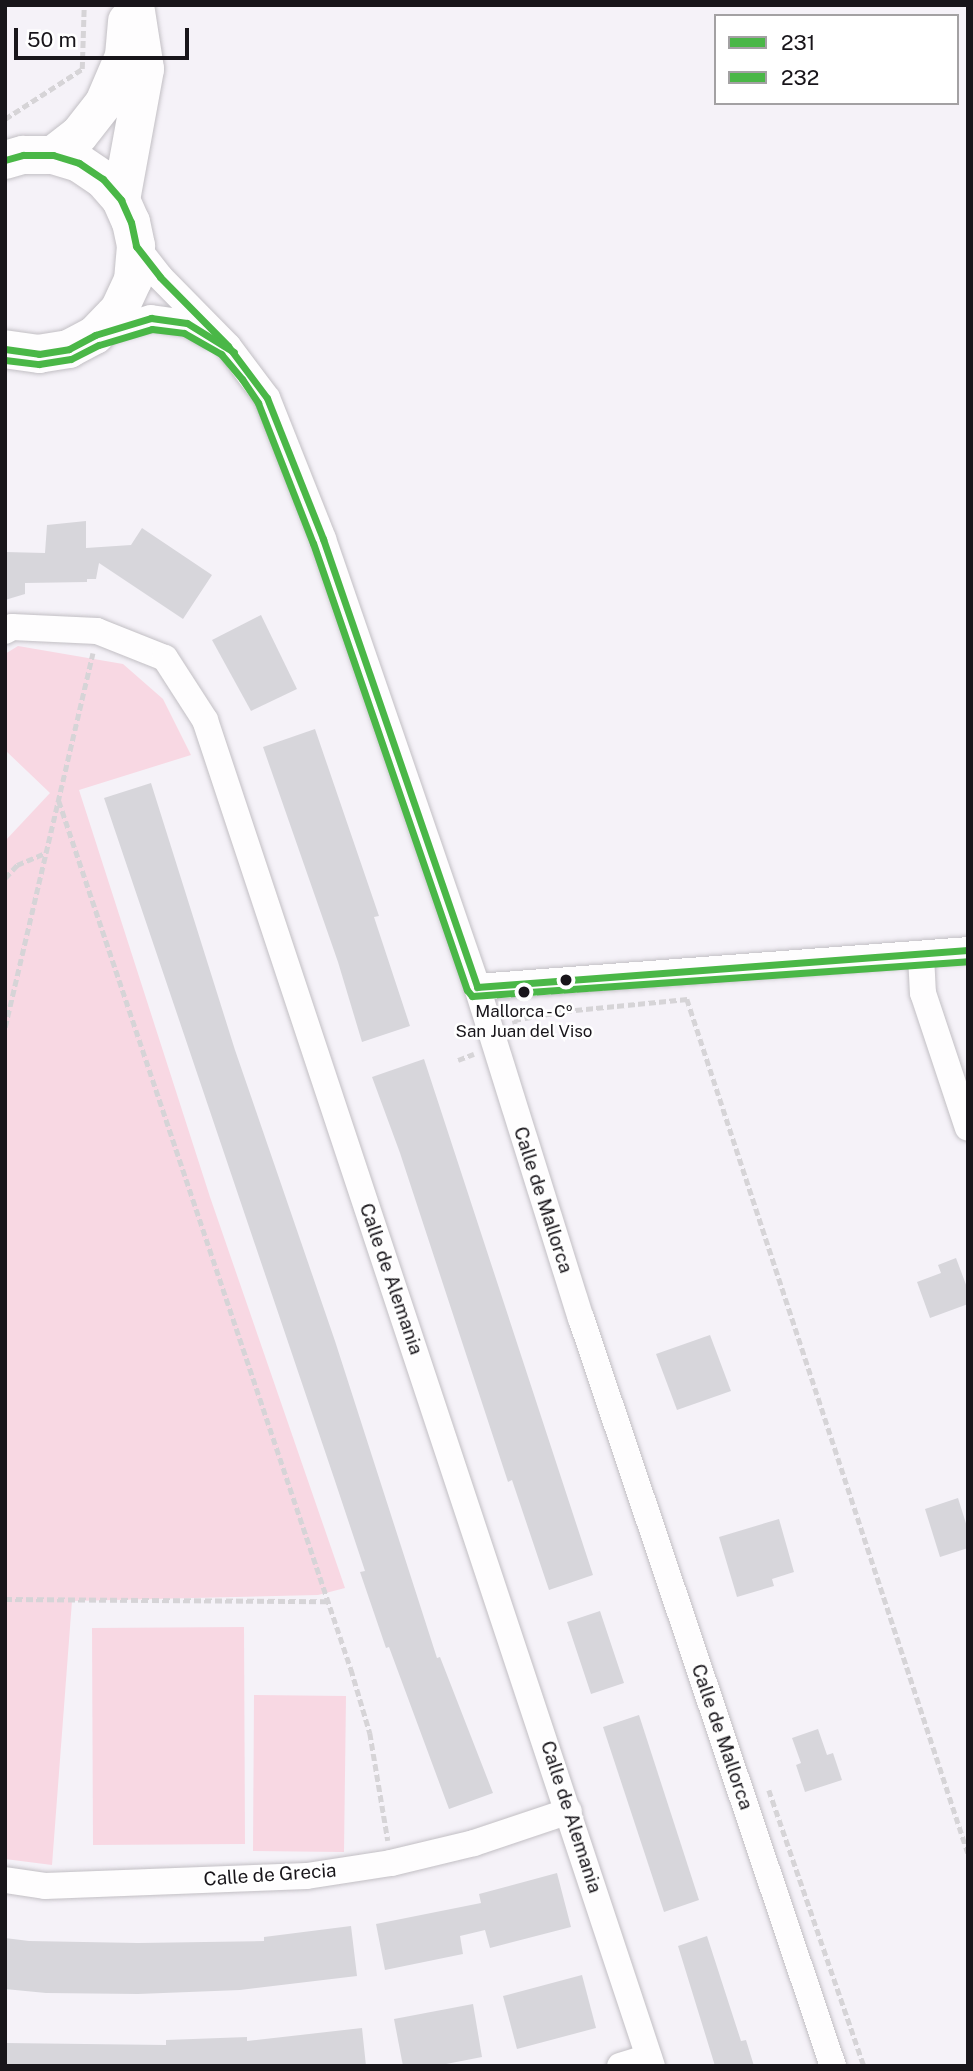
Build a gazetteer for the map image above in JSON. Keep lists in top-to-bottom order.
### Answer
{
  "streets": {
    "street": ["Calle de Mallorca", "Calle de Alemania", "Calle de Grecia"]
  },
  "crossings": [
    ["Calle de Alemania", "Calle de Grecia"]
  ],
  "places": ["Mallorca - Cº San Juan del Viso"],
  "lines": ["transit line 231", "transit line 232"],
  "legend": ["231", "232"],
  "scale_bar": "50 m"
}
